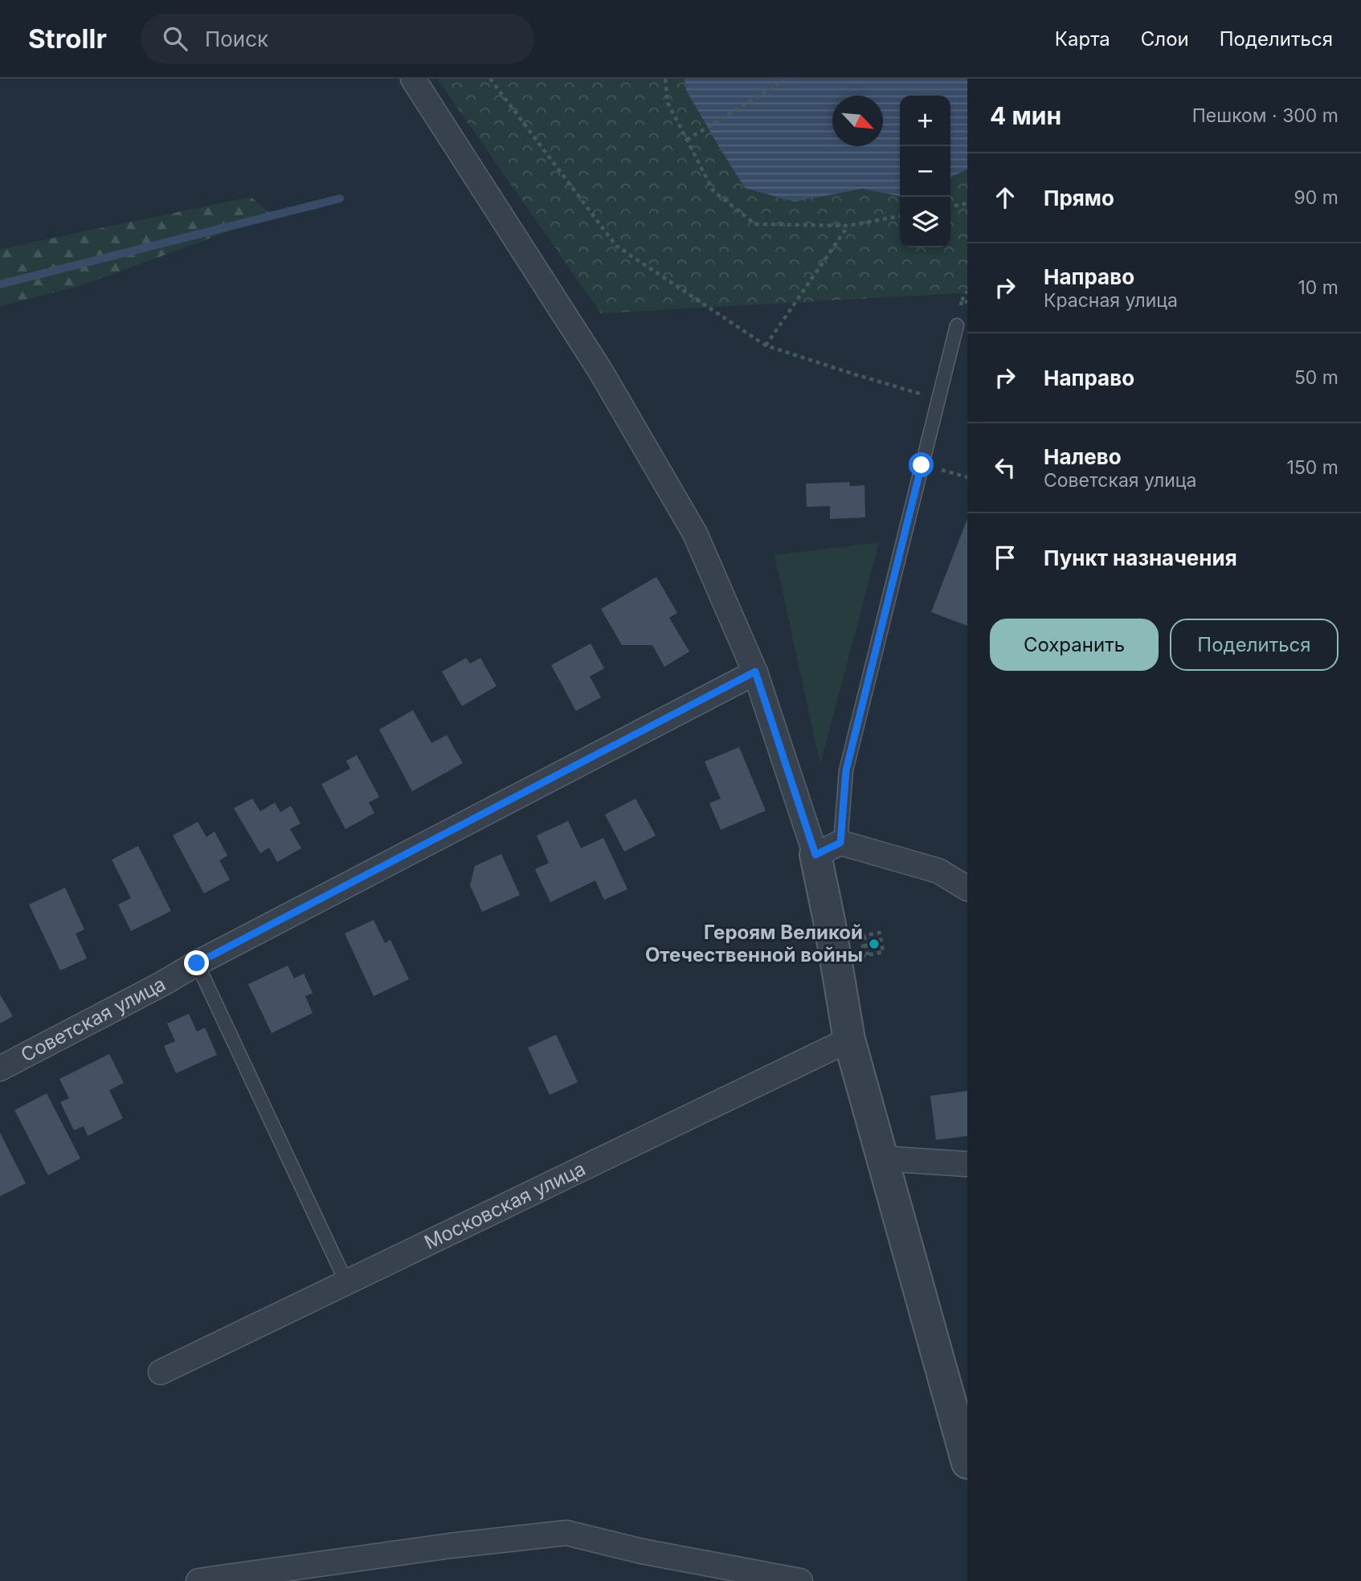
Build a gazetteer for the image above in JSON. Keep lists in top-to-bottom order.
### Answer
{
  "streets": {
    "street": ["Советская улица", "Московская улица"]
  },
  "places": ["Героям Великой Отечественной войны"],
  "north": "bottom right",
  "page": {
    "header": "Strollr",
    "search": "Поиск",
    "nav": ["Карта", "Слои", "Поделиться"],
    "heading": ["4 мин", "Пешком · 300 m"],
    "map_buttons": ["+", "−"],
    "list": [
      ["Прямо", "90 m"],
      ["Направо", "Красная улица", "10 m"],
      ["Направо", "50 m"],
      ["Налево", "Советская улица", "150 m"],
      "Пункт назначения"
    ],
    "buttons": ["Сохранить", "Поделиться"]
  }
}
